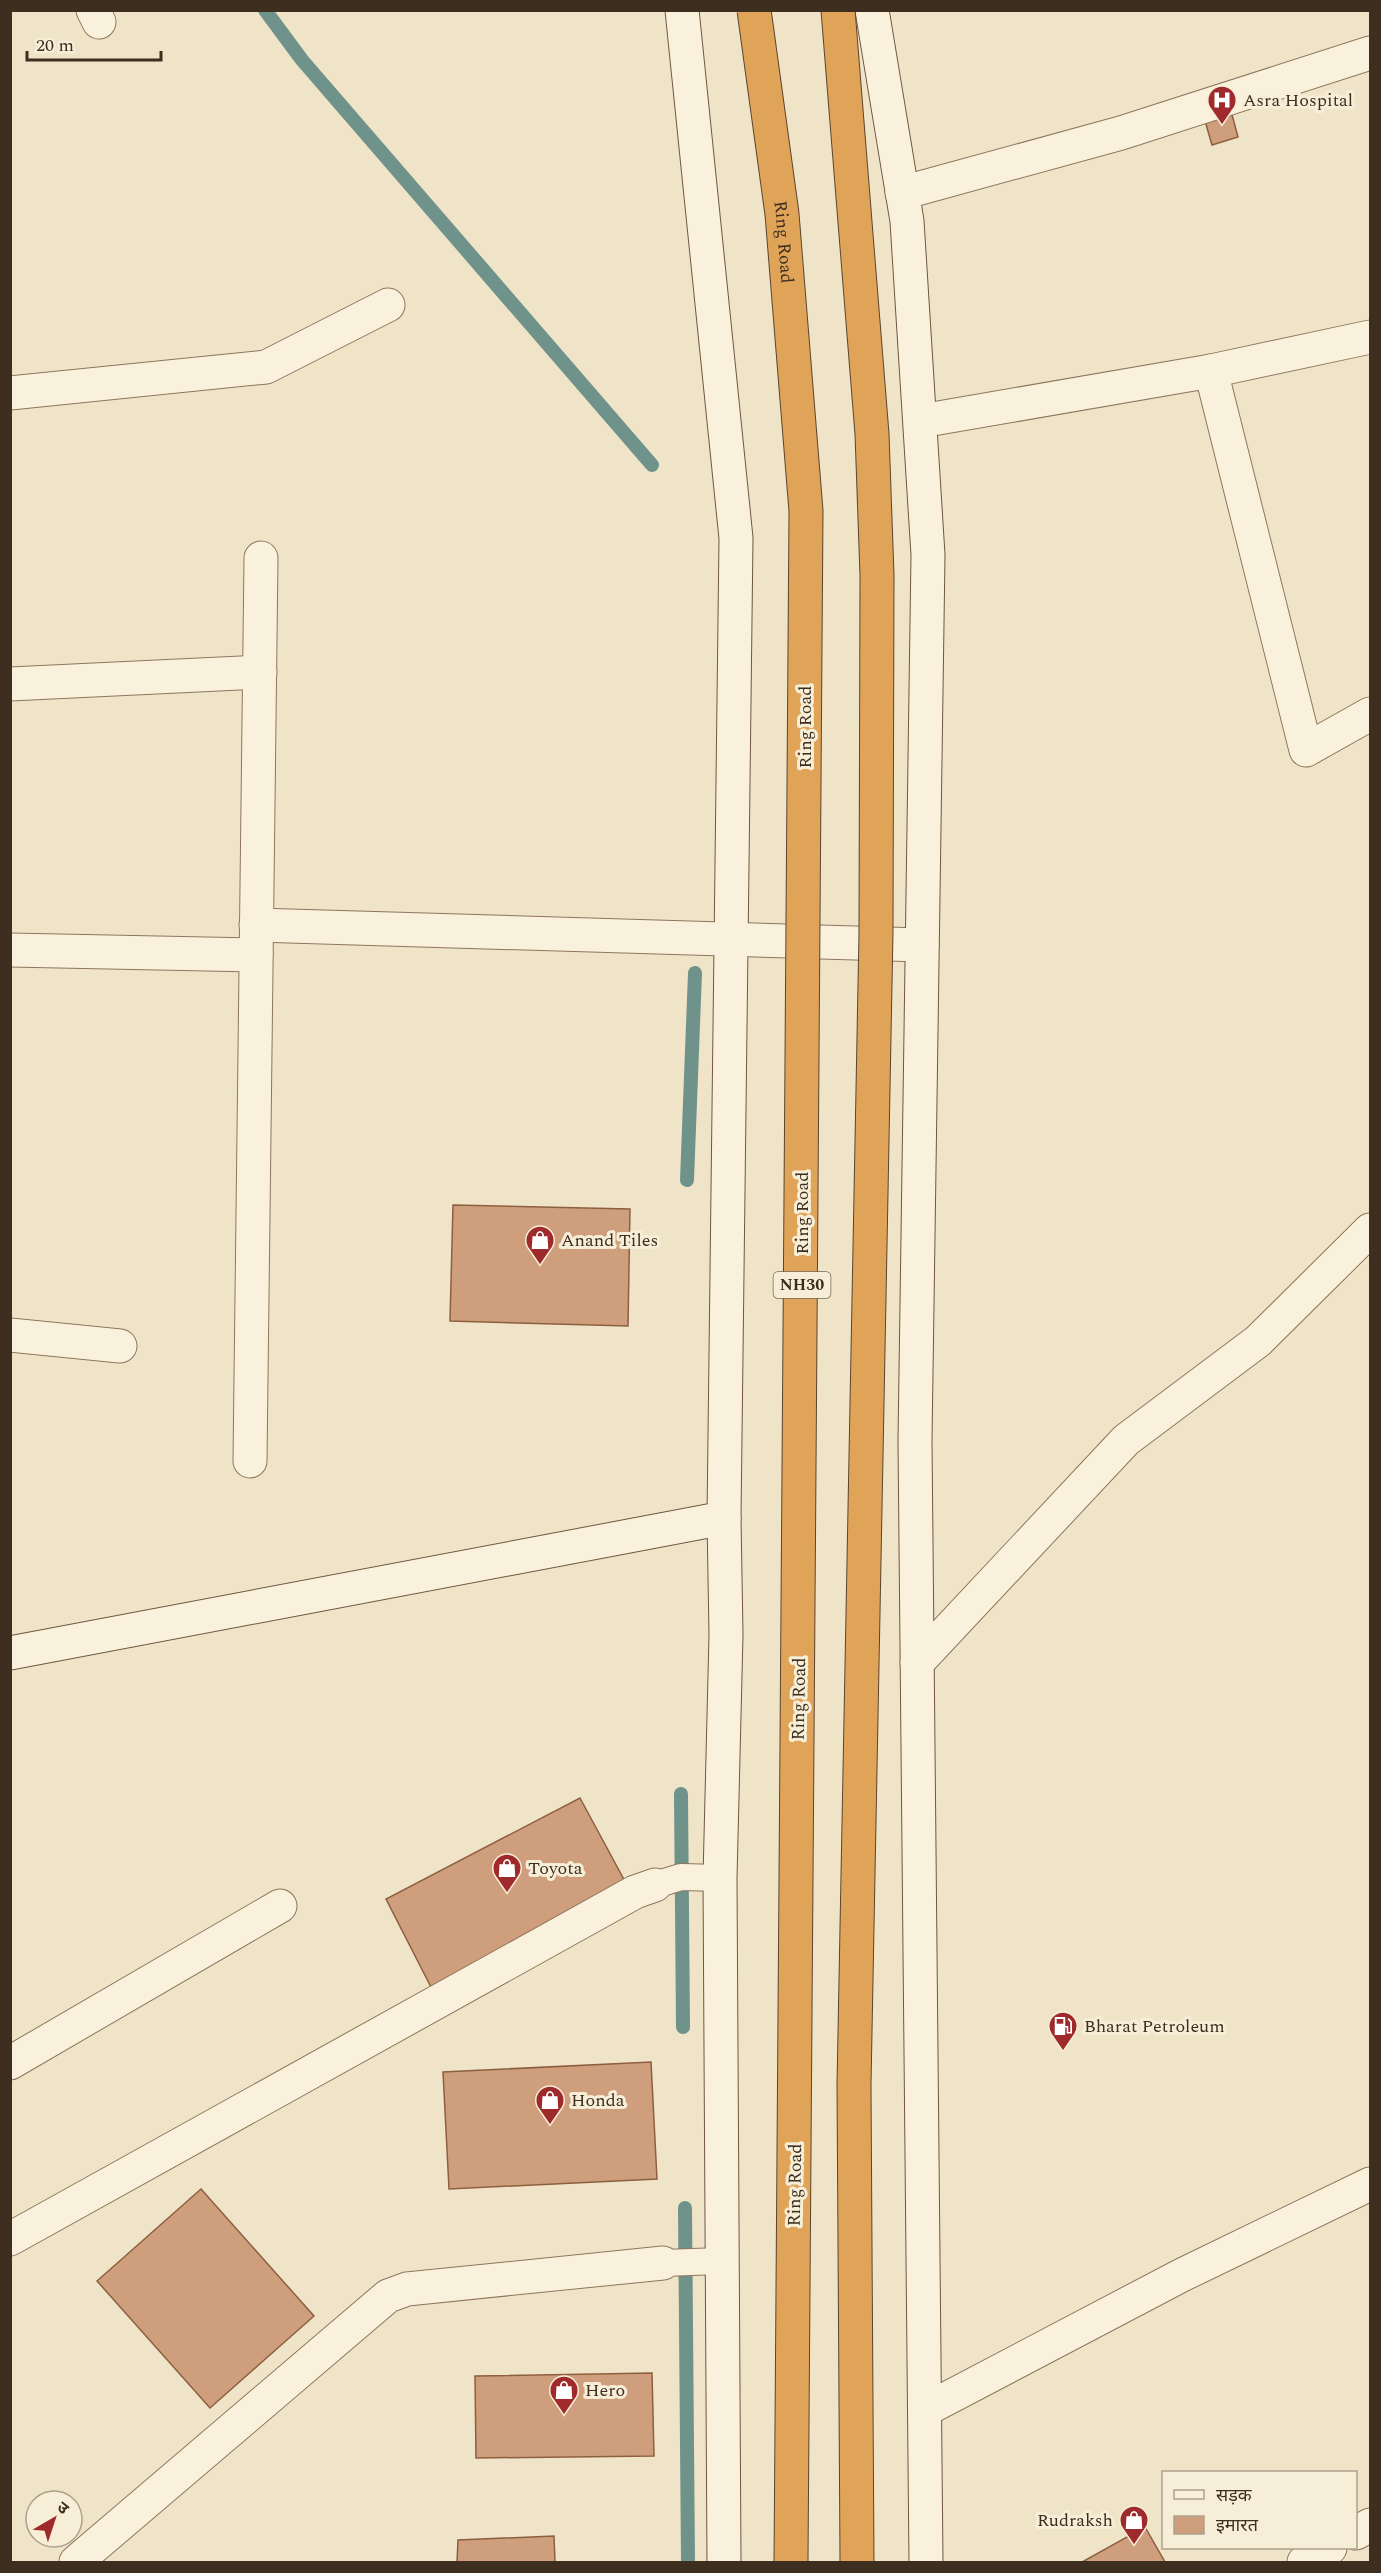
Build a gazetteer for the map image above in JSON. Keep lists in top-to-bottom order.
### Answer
{
  "streets": {
    "highway": ["Ring Road", "NH30"]
  },
  "places": {
    "hospital": ["Asra Hospital"],
    "shop": [
      "Anand Tiles",
      "Toyota",
      "Honda",
      "Hero",
      "Rudraksh"
    ],
    "fuel station": ["Bharat Petroleum"]
  },
  "legend": ["सड़क", "इमारत"],
  "scale_bar": "20 m",
  "north": "top right"
}
